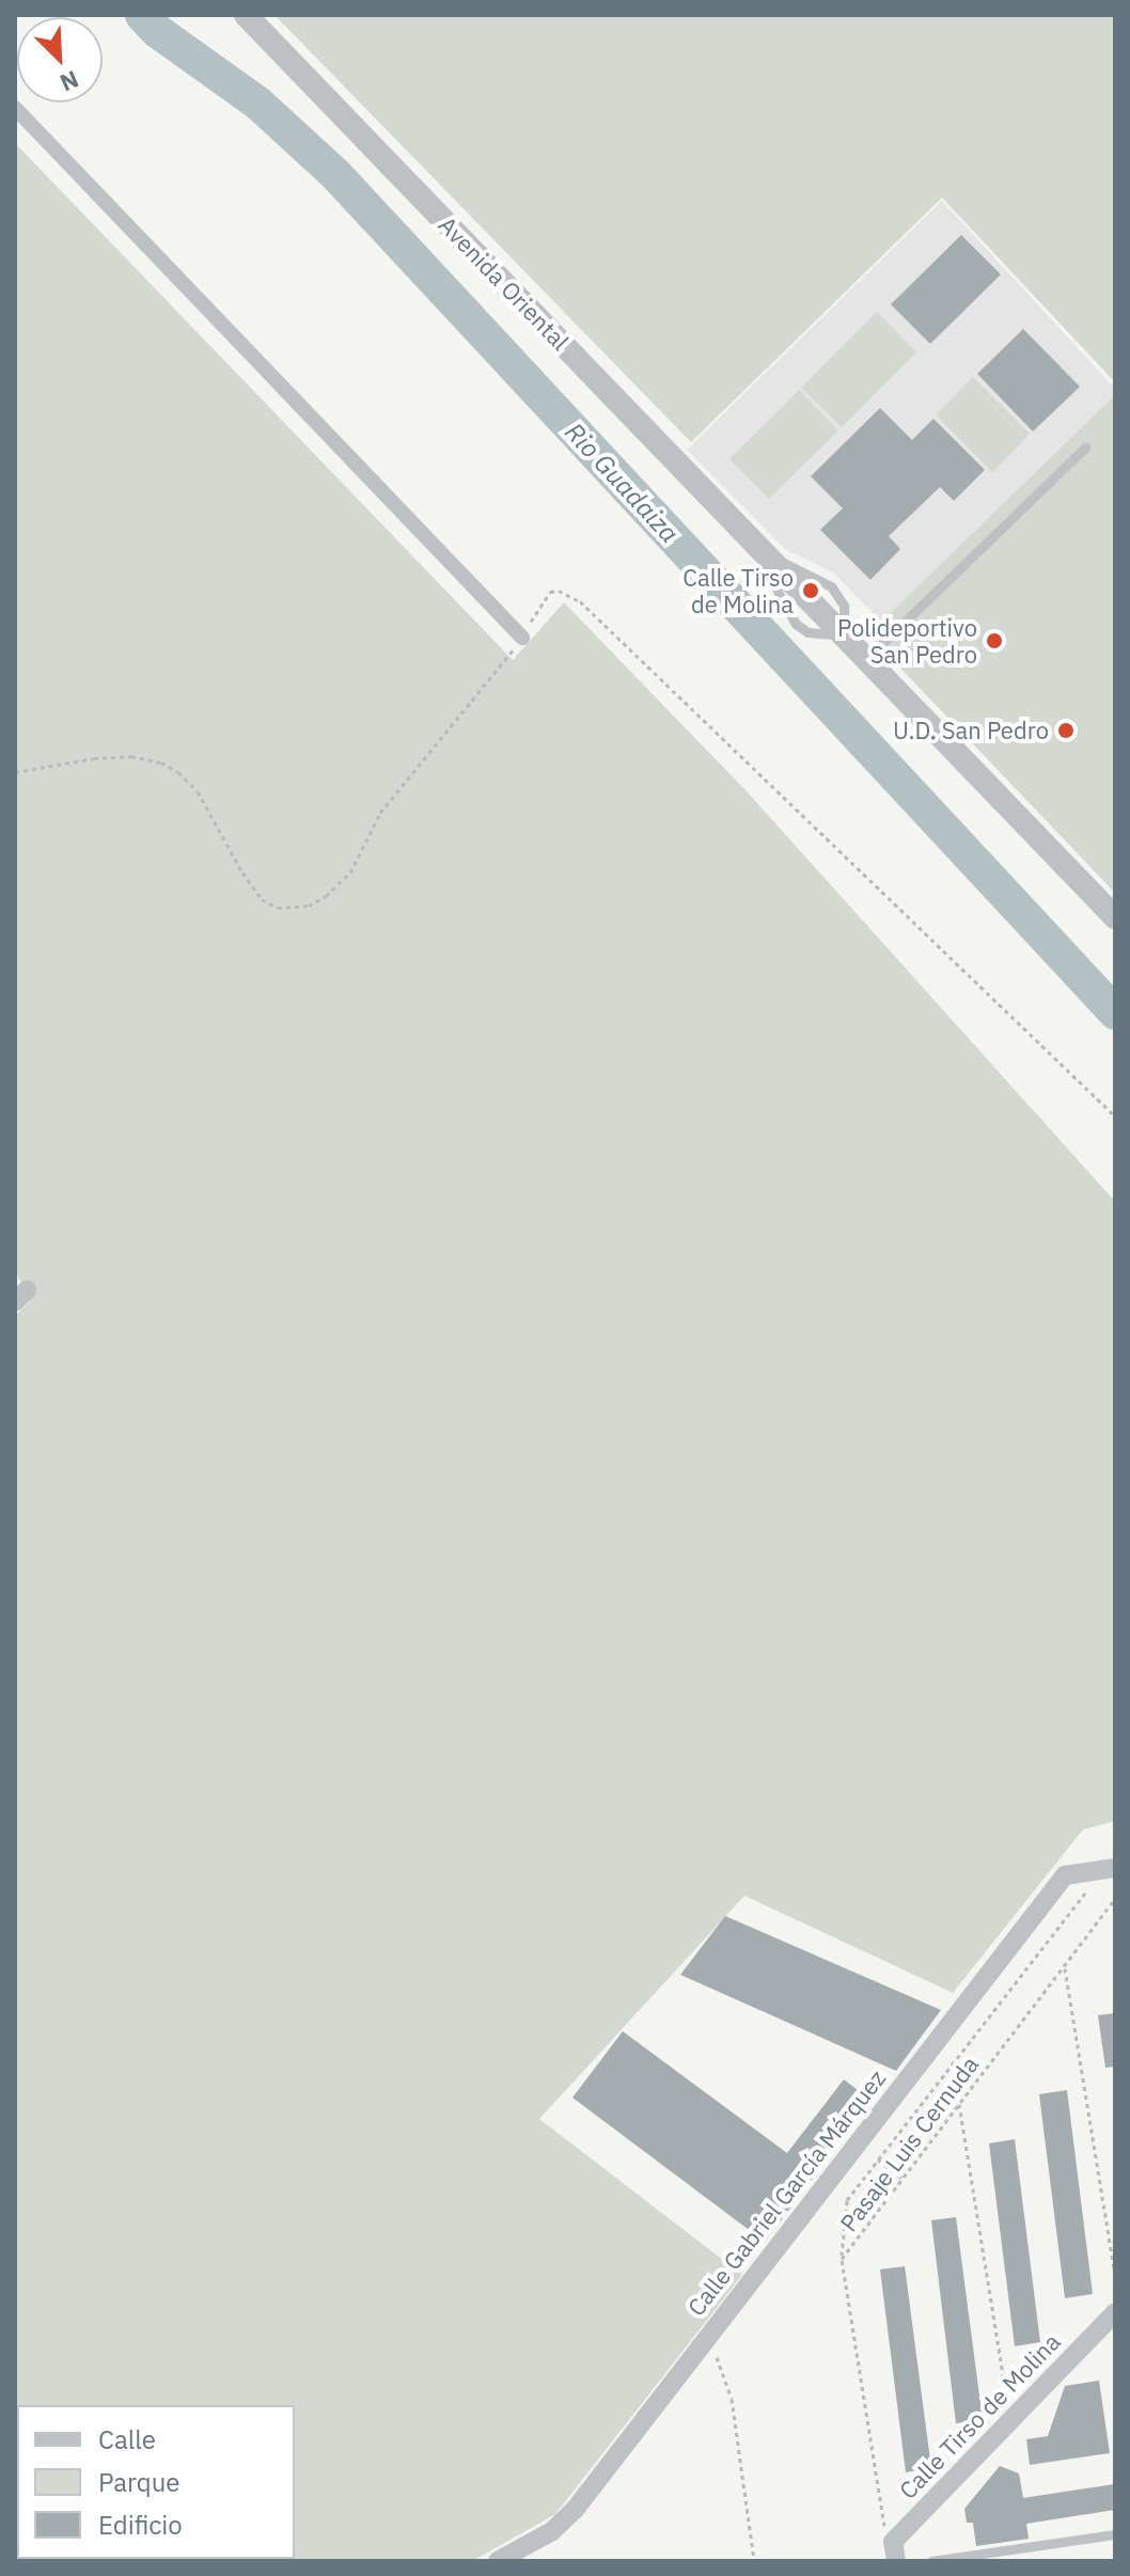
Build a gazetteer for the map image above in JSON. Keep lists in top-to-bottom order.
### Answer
{
  "streets": {
    "street": ["Avenida Oriental", "Calle Gabriel García Márquez", "Calle Tirso de Molina"],
    "path": ["Pasaje Luis Cernuda"]
  },
  "crossings": [
    ["Pasaje Luis Cernuda", "Calle Tirso de Molina"]
  ],
  "water": ["Rio Guadaiza"],
  "places": ["Calle Tirso de Molina", "Polideportivo San Pedro", "U.D. San Pedro"],
  "legend": ["Calle", "Parque", "Edificio"],
  "north": "bottom right"
}
